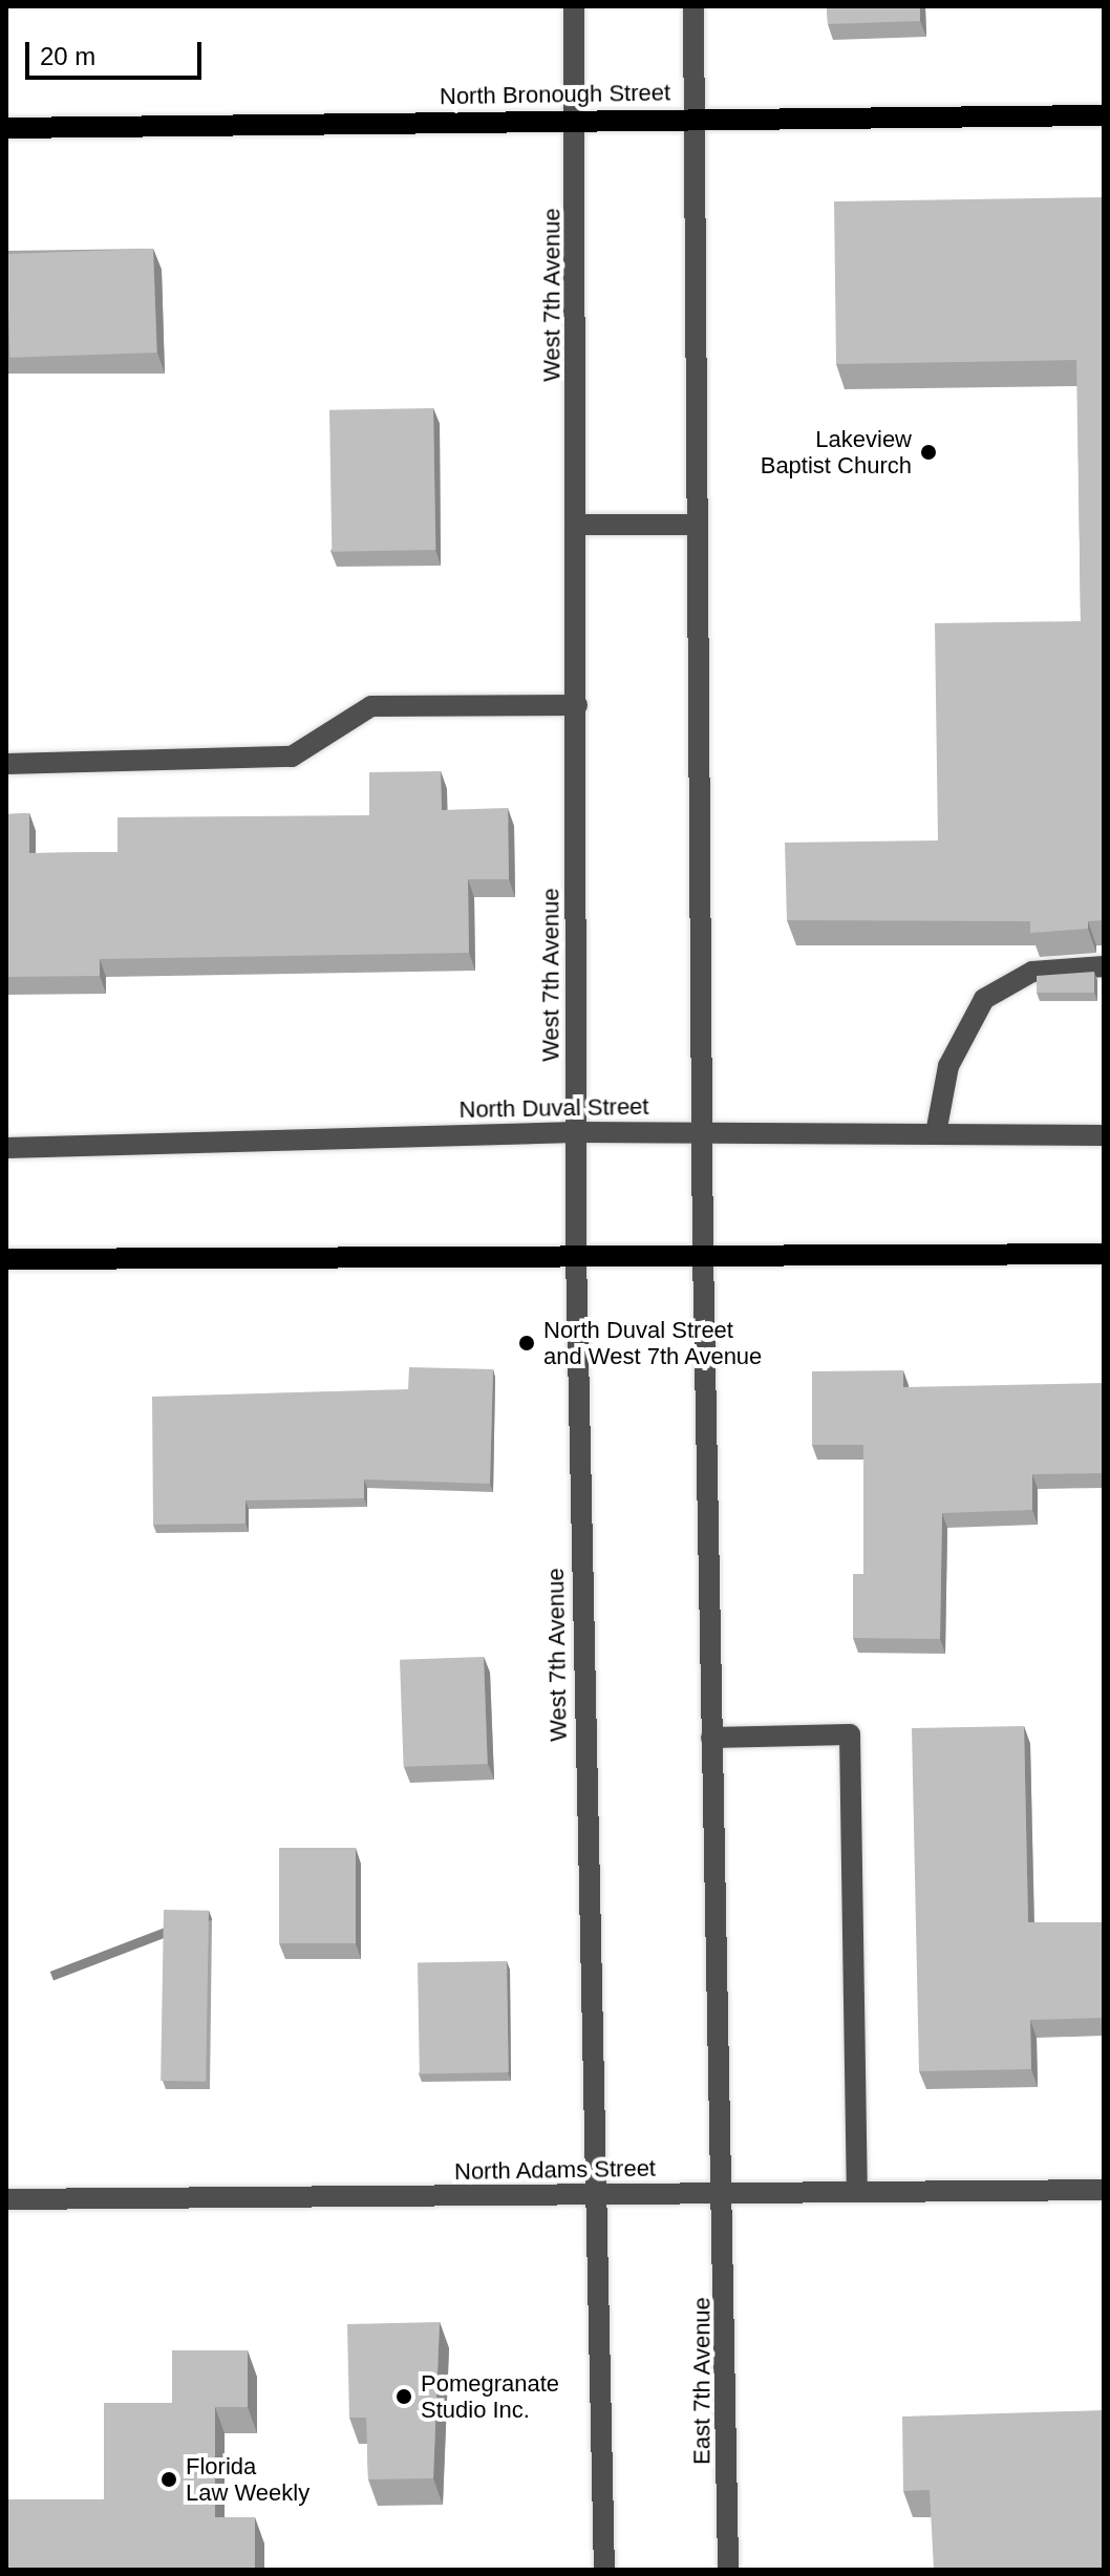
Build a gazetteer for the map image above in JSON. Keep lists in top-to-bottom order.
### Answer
{
  "streets": {
    "main road": ["North Bronough Street"],
    "street": [
      "West 7th Avenue",
      "North Duval Street",
      "North Adams Street",
      "East 7th Avenue"
    ]
  },
  "crossings": [
    ["North Bronough Street", "West 7th Avenue"],
    ["West 7th Avenue", "North Duval Street"],
    ["West 7th Avenue", "North Adams Street"],
    ["North Adams Street", "East 7th Avenue"]
  ],
  "places": [
    "Lakeview Baptist Church",
    "North Duval Street and West 7th Avenue",
    "Pomegranate Studio Inc.",
    "Florida Law Weekly"
  ],
  "scale_bar": "20 m"
}
